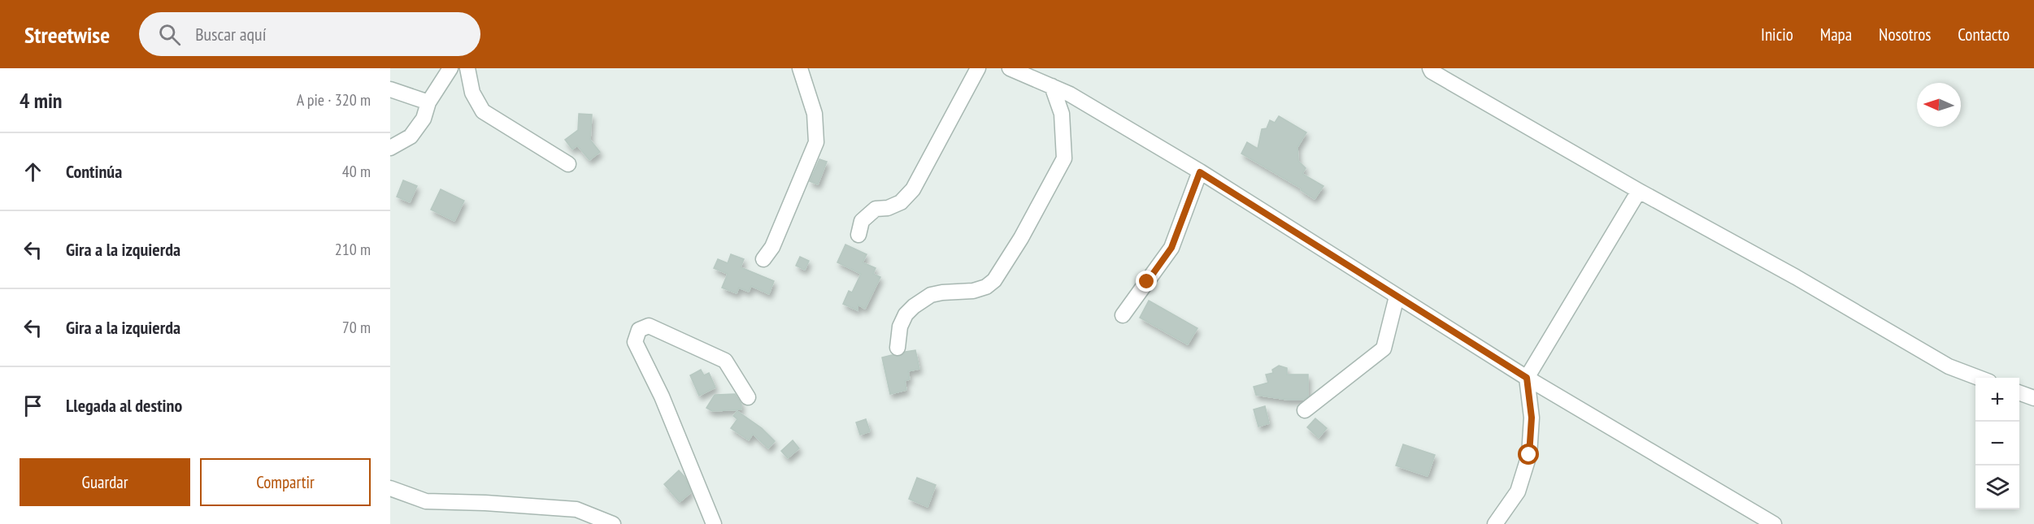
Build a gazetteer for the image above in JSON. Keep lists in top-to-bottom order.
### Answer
{
  "north": "left",
  "page": {
    "header": "Streetwise",
    "search": "Buscar aquí",
    "nav": [
      "Inicio",
      "Mapa",
      "Nosotros",
      "Contacto"
    ],
    "heading": ["4 min", "A pie · 320 m"],
    "list": [
      ["Continúa", "40 m"],
      ["Gira a la izquierda", "210 m"],
      ["Gira a la izquierda", "70 m"],
      "Llegada al destino"
    ],
    "map_buttons": ["+", "−"],
    "buttons": ["Guardar", "Compartir"]
  }
}
